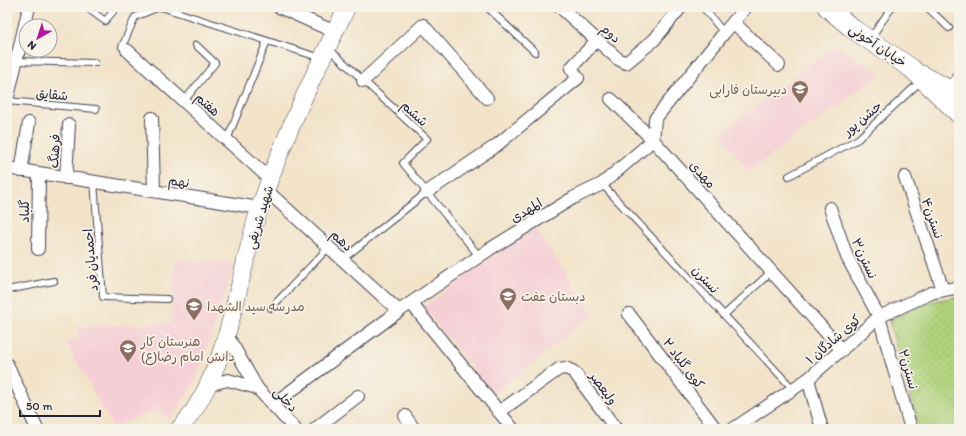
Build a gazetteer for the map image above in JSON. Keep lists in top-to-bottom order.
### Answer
{
  "streets": {
    "main road": ["خیابان آخونی", "شهید شریفی"],
    "street": [
      "دوم",
      "هفتم",
      "فرهنگ",
      "مهدی",
      "نهم",
      "المهدی",
      "گلباد",
      "نسترن۴",
      "دهم",
      "نسترن۳",
      "کوی شادگان ۱",
      "کوی گلباد ۲",
      "نسترن۲",
      "ولیعصر",
      "دخلی"
    ],
    "lane": [
      "شقایق",
      "ششم",
      "جشن پور",
      "احمدیان فرد",
      "نسترن"
    ]
  },
  "crossings": [
    ["خیابان آخونی", "جشن پور"],
    ["هفتم", "شهید شریفی"],
    ["هفتم", "دهم"],
    ["ششم", "المهدی"],
    ["ششم", "شهید شریفی"],
    ["فرهنگ", "نهم"],
    ["مهدی", "المهدی"],
    ["مهدی", "کوی شادگان ۱"],
    ["نهم", "گلباد"],
    ["نهم", "شهید شریفی"],
    ["نهم", "احمدیان فرد"],
    ["المهدی", "دهم"],
    ["المهدی", "نسترن"],
    ["المهدی", "دخلی"],
    ["شهید شریفی", "دهم"],
    ["شهید شریفی", "دخلی"],
    ["نسترن۴", "کوی شادگان ۱"],
    ["نسترن۳", "کوی شادگان ۱"],
    ["نسترن۳", "نسترن۲"],
    ["نسترن", "کوی شادگان ۱"],
    ["کوی شادگان ۱", "نسترن۲"]
  ],
  "places": {
    "school or university": [
      "دبیرستان فارابی",
      "دبستان عفت",
      "مدرسه سید الشهدا",
      "هنرستان کار دانش امام رضا(ع)"
    ]
  },
  "scale_bar": "50 m",
  "north": "bottom left"
}
